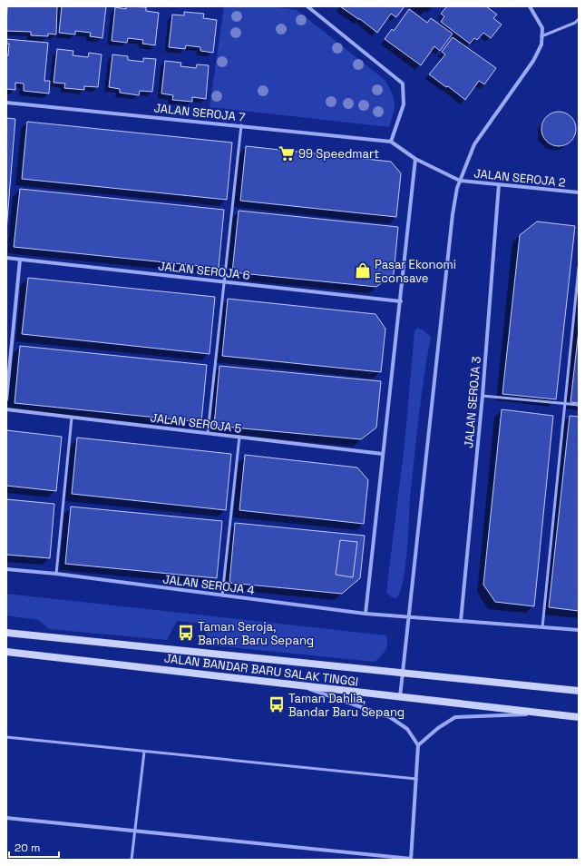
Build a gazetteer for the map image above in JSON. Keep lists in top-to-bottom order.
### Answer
{
  "streets": {
    "main road": ["JALAN BANDAR BARU SALAK TINGGI"],
    "street": [
      "JALAN SEROJA 7",
      "JALAN SEROJA 2",
      "JALAN SEROJA 6",
      "JALAN SEROJA 3",
      "JALAN SEROJA 5",
      "JALAN SEROJA 4"
    ]
  },
  "crossings": [
    ["JALAN SEROJA 2", "JALAN SEROJA 3"],
    ["JALAN SEROJA 3", "JALAN SEROJA 4"]
  ],
  "places": {
    "supermarket": ["99 Speedmart"],
    "shop": ["Pasar Ekonomi Econsave"],
    "bus stop": ["Taman Seroja, Bandar Baru Sepang", "Taman Dahlia, Bandar Baru Sepang"]
  },
  "scale_bar": "20 m"
}
